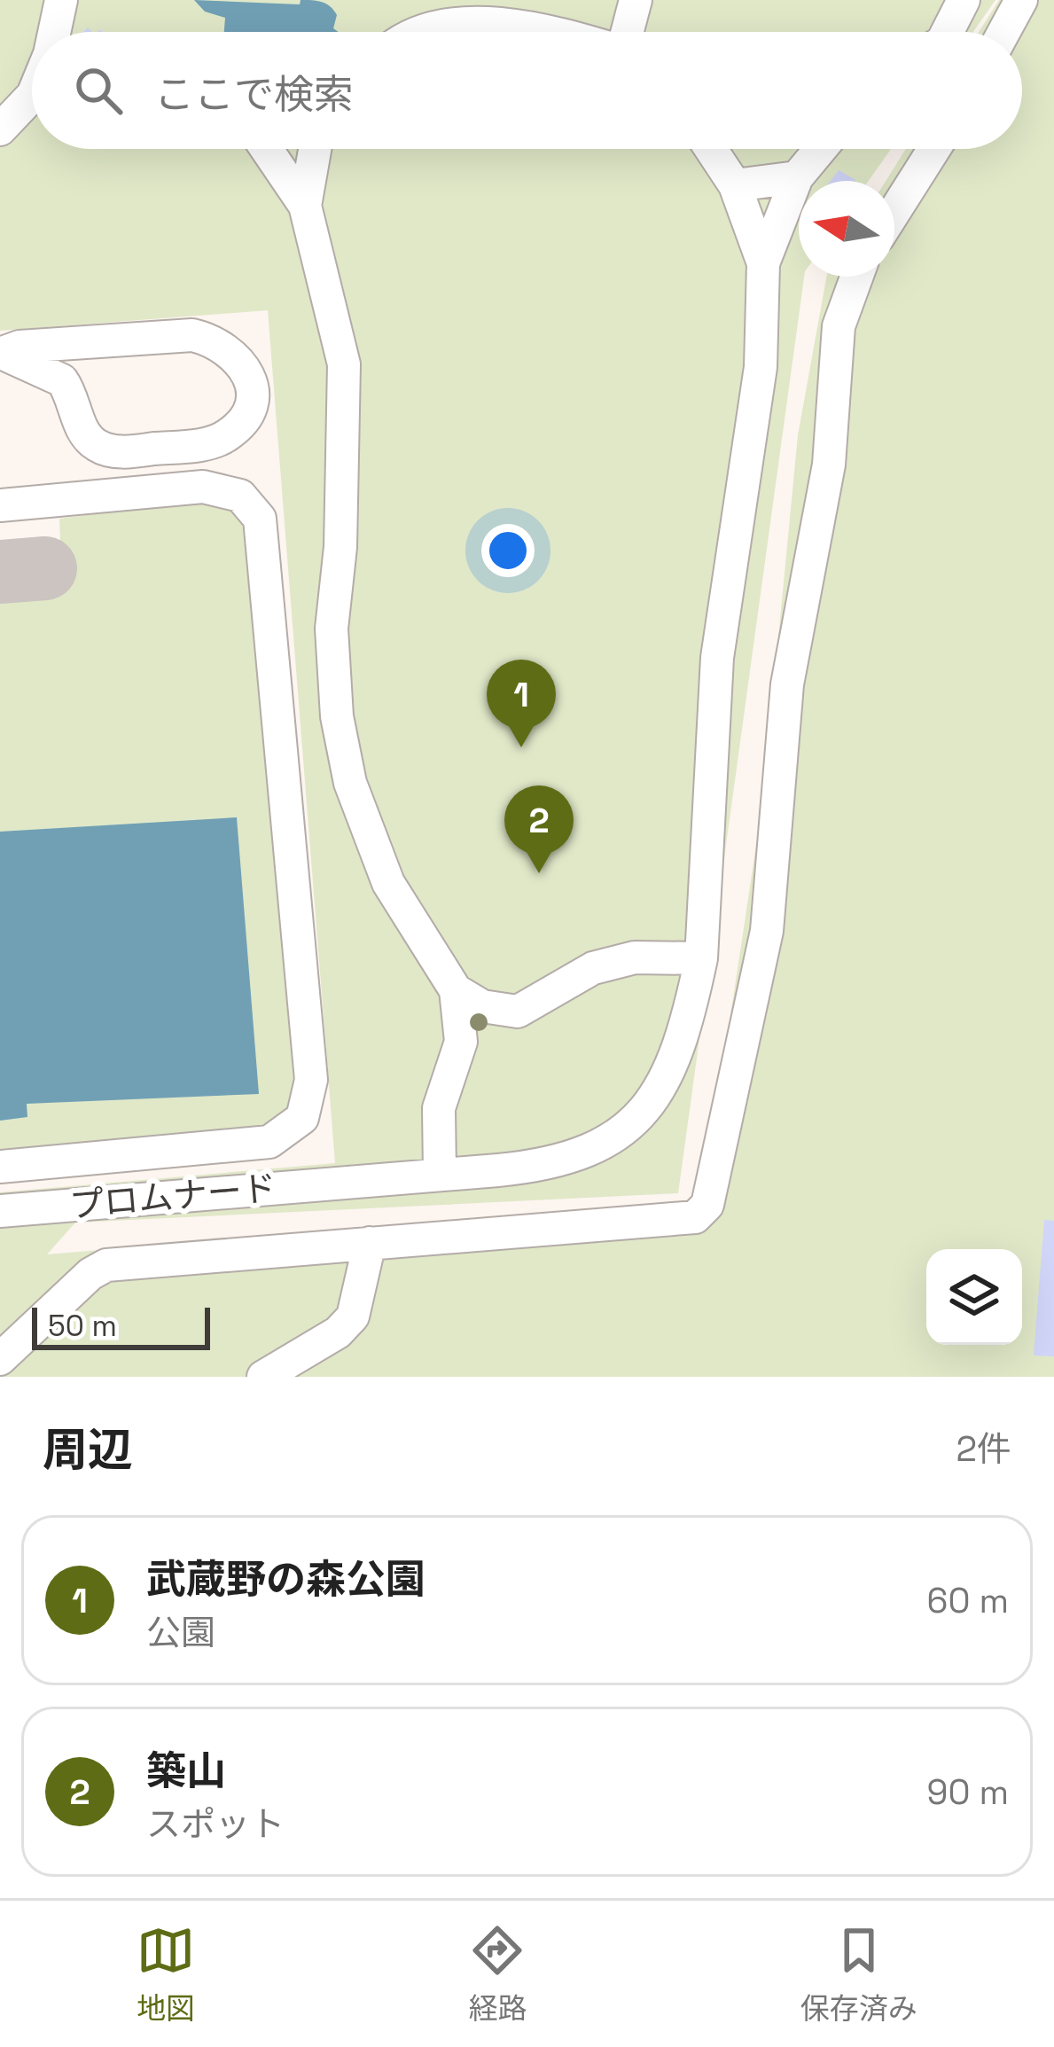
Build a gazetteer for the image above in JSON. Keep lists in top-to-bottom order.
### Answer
{
  "streets": {
    "street": ["プロムナード"]
  },
  "scale_bar": "50 m",
  "north": "left",
  "page": {
    "search": "ここで検索",
    "pins": ["1", "2"],
    "scale": "50 m",
    "heading": ["周辺", "2件"],
    "list": [
      {
        "mark": "1",
        "name": "武蔵野の森公園",
        "note": "公園",
        "value": "60 m"
      },
      {
        "mark": "2",
        "name": "築山",
        "note": "スポット",
        "value": "90 m"
      }
    ],
    "nav": ["地図", "経路", "保存済み"]
  }
}
